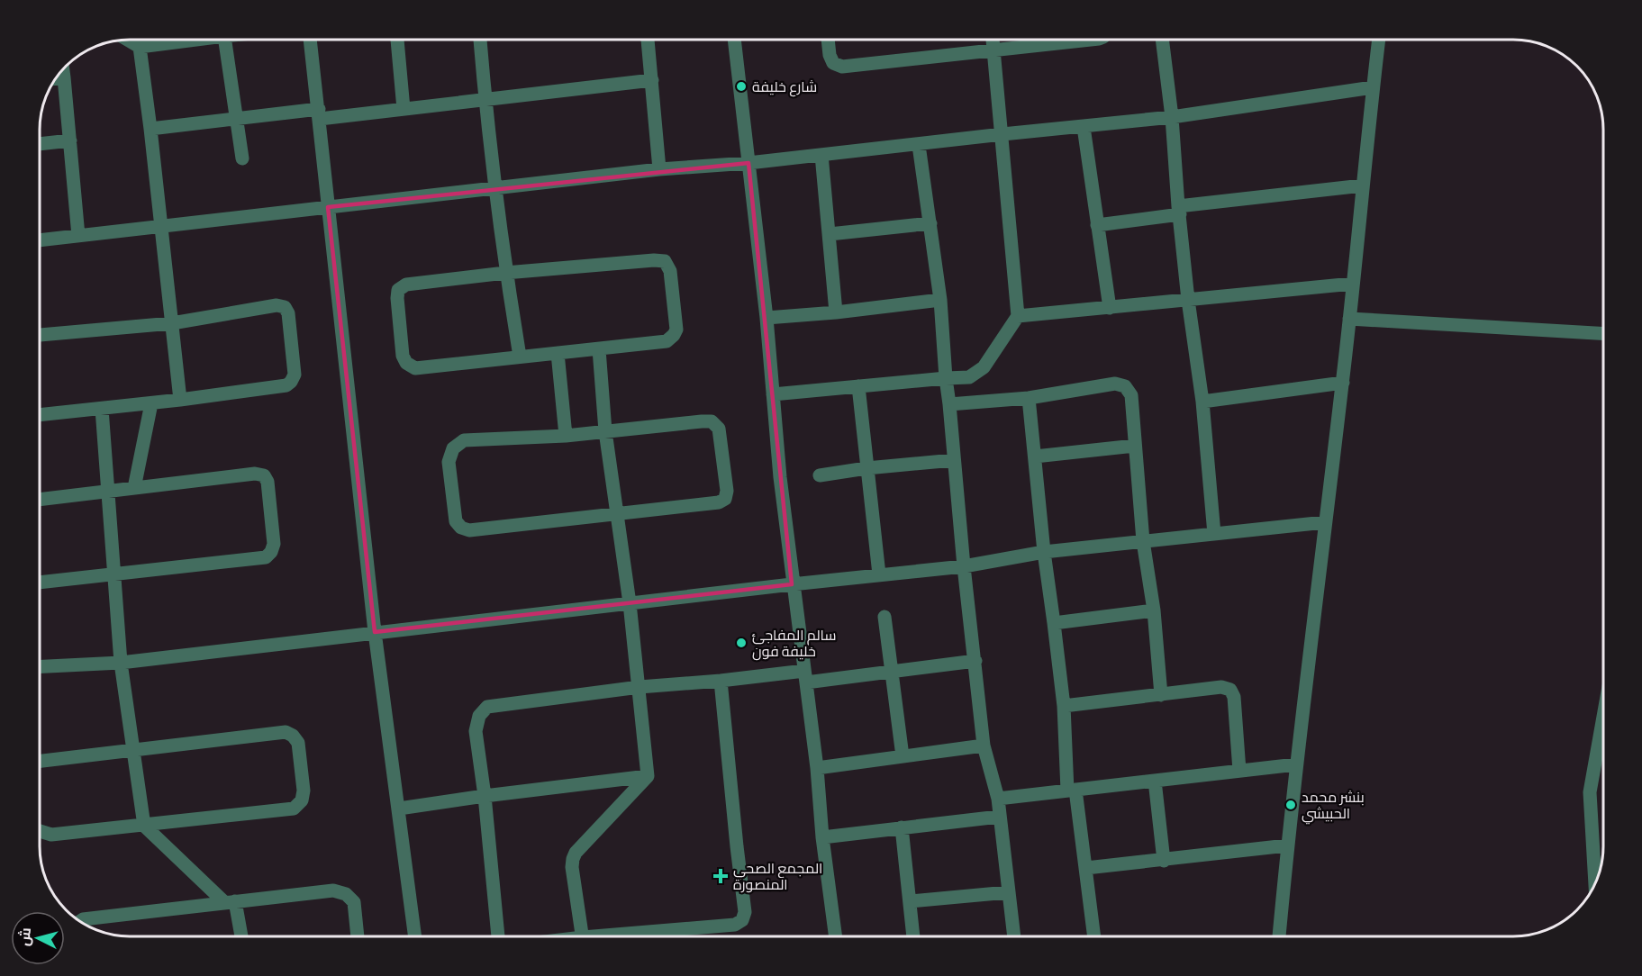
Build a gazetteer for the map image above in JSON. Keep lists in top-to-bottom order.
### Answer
{
  "places": {
    "other": ["شارع خليفة", "سالم المفاجئ خليفة فون", "بنشر محمد الحبيشي"],
    "health": ["المجمع الصحي المنصورة"]
  },
  "north": "left"
}
